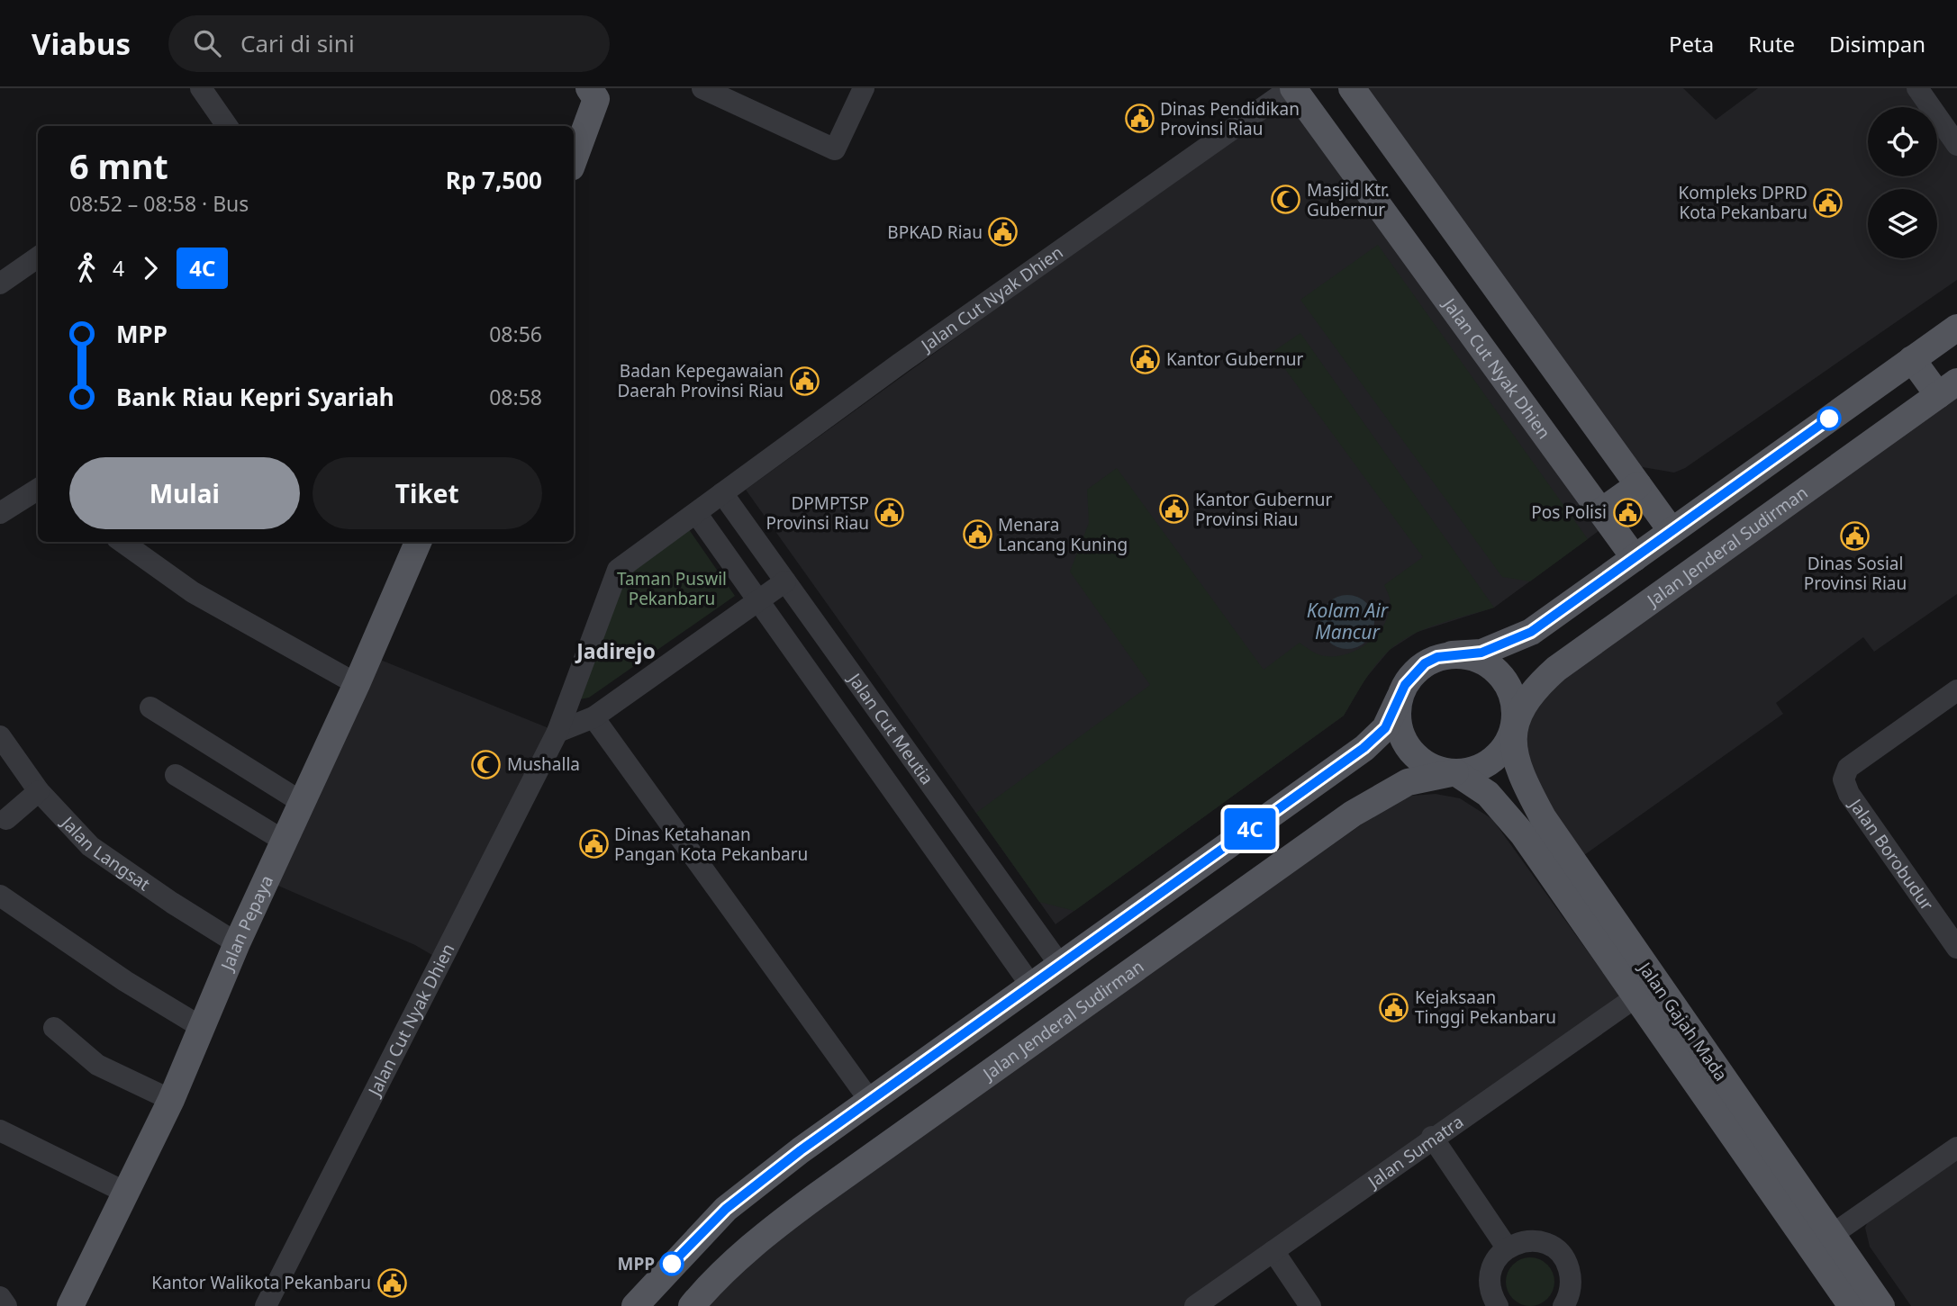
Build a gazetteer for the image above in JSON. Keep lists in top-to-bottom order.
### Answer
{
  "streets": {
    "main road": [
      "Jalan Cut Nyak Dhien",
      "Jalan Jenderal Sudirman",
      "Jalan Pepaya",
      "Jalan Gajah Mada"
    ],
    "street": [
      "Jalan Cut Meutia",
      "Jalan Langsat",
      "Jalan Borobudur",
      "Jalan Sumatra"
    ]
  },
  "crossings": [
    ["Jalan Cut Nyak Dhien", "Jalan Cut Meutia"],
    ["Jalan Jenderal Sudirman", "Jalan Gajah Mada"],
    ["Jalan Langsat", "Jalan Pepaya"],
    ["Jalan Gajah Mada", "Jalan Sumatra"]
  ],
  "districts": ["Jadirejo"],
  "water": ["Kolam Air Mancur"],
  "parks": ["Taman Puswil Pekanbaru"],
  "places": {
    "public building": [
      "Dinas Pendidikan Provinsi Riau",
      "Kompleks DPRD Kota Pekanbaru",
      "BPKAD Riau",
      "Kantor Gubernur",
      "Badan Kepegawaian Daerah Provinsi Riau",
      "Kantor Gubernur Provinsi Riau",
      "Pos Polisi",
      "DPMPTSP Provinsi Riau",
      "Menara Lancang Kuning",
      "Dinas Sosial Provinsi Riau",
      "Dinas Ketahanan Pangan Kota Pekanbaru",
      "Kejaksaan Tinggi Pekanbaru",
      "Kantor Walikota Pekanbaru"
    ],
    "mosque": ["Masjid Ktr. Gubernur", "Mushalla"],
    "other": ["MPP"]
  },
  "lines": ["bus line 4C"],
  "page": {
    "header": "Viabus",
    "search": "Cari di sini",
    "nav": ["Peta", "Rute", "Disimpan"],
    "on_map": "4C",
    "heading": ["6 mnt", "08:52 – 08:58 · Bus", "Rp 7,500"],
    "legs": ["4", "4C"],
    "list": [
      {
        "name": "MPP",
        "value": "08:56"
      },
      {
        "name": "Bank Riau Kepri Syariah",
        "value": "08:58"
      }
    ],
    "buttons": ["Mulai", "Tiket"]
  }
}
